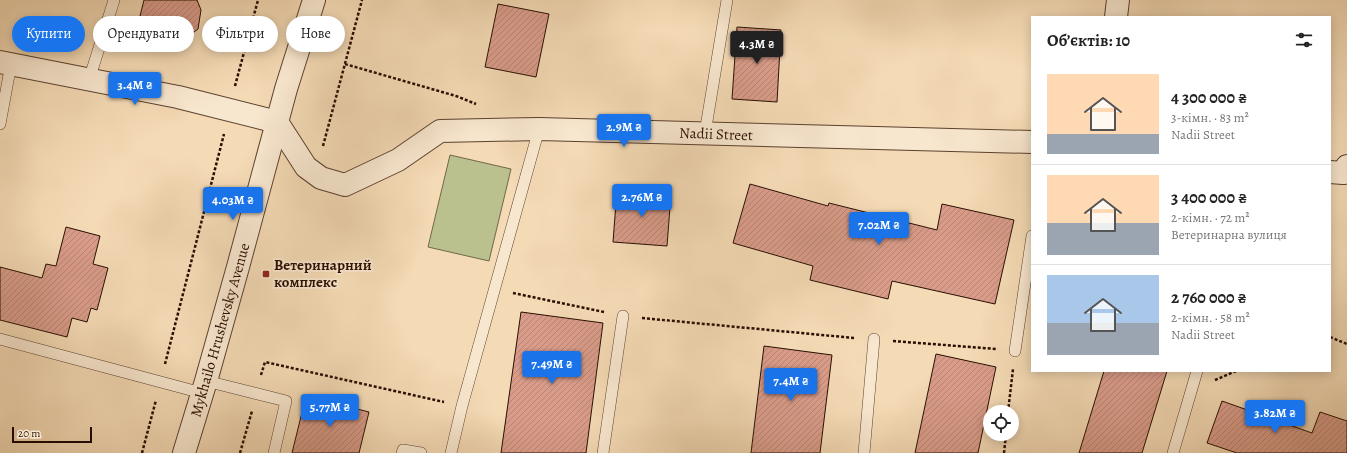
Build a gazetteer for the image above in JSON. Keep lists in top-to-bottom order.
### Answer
{
  "streets": {
    "street": ["Nadii Street", "Mykhailo Hrushevsky Avenue"]
  },
  "crossings": [
    ["Nadii Street", "Mykhailo Hrushevsky Avenue"]
  ],
  "places": {
    "transit": ["Ветеринарний комплекс"]
  },
  "scale_bar": "20 m",
  "page": {
    "chip": [
      "Купити",
      "Орендувати",
      "Фільтри",
      "Нове"
    ],
    "heading": "Об’єктів: 10",
    "price": [
      "4.3M ₴",
      "3.4M ₴",
      "2.9M ₴",
      "2.76M ₴",
      "4.03M ₴",
      "7.02M ₴",
      "7.49M ₴",
      "7.4M ₴",
      "5.77M ₴",
      "3.82M ₴"
    ],
    "list": [
      {
        "name": "4 300 000 ₴",
        "note": "3-кімн. · 83 m² · Nadii Street"
      },
      {
        "name": "3 400 000 ₴",
        "note": "2-кімн. · 72 m² · Ветеринарна вулиця"
      },
      {
        "name": "2 760 000 ₴",
        "note": "2-кімн. · 58 m² · Nadii Street"
      }
    ],
    "scale": "20 m"
  }
}
